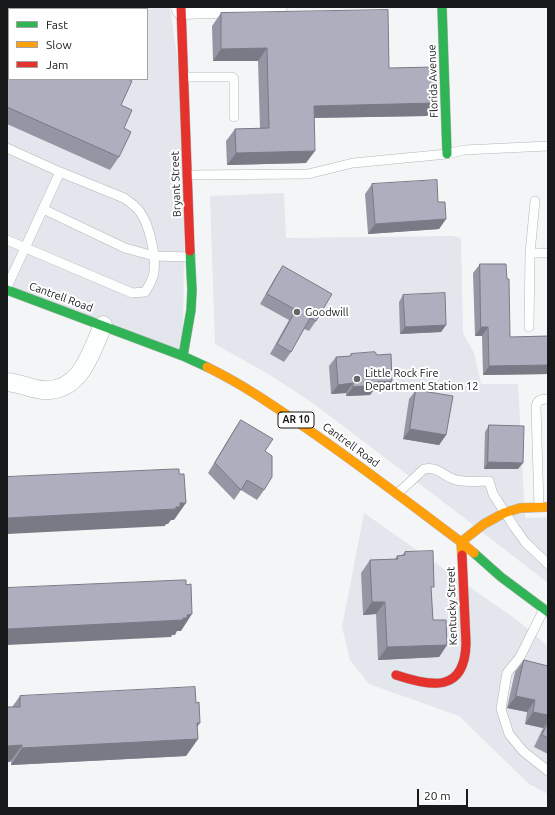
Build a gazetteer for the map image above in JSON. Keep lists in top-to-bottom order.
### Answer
{
  "streets": {
    "street": [
      "Florida Avenue",
      "Bryant Street",
      "Cantrell Road",
      "AR 10",
      "Kentucky Street"
    ]
  },
  "crossings": [
    ["Bryant Street", "Cantrell Road"],
    ["Cantrell Road", "Kentucky Street"]
  ],
  "places": ["Goodwill", "Little Rock Fire Department Station 12"],
  "legend": ["Fast", "Slow", "Jam"],
  "scale_bar": "20 m"
}
